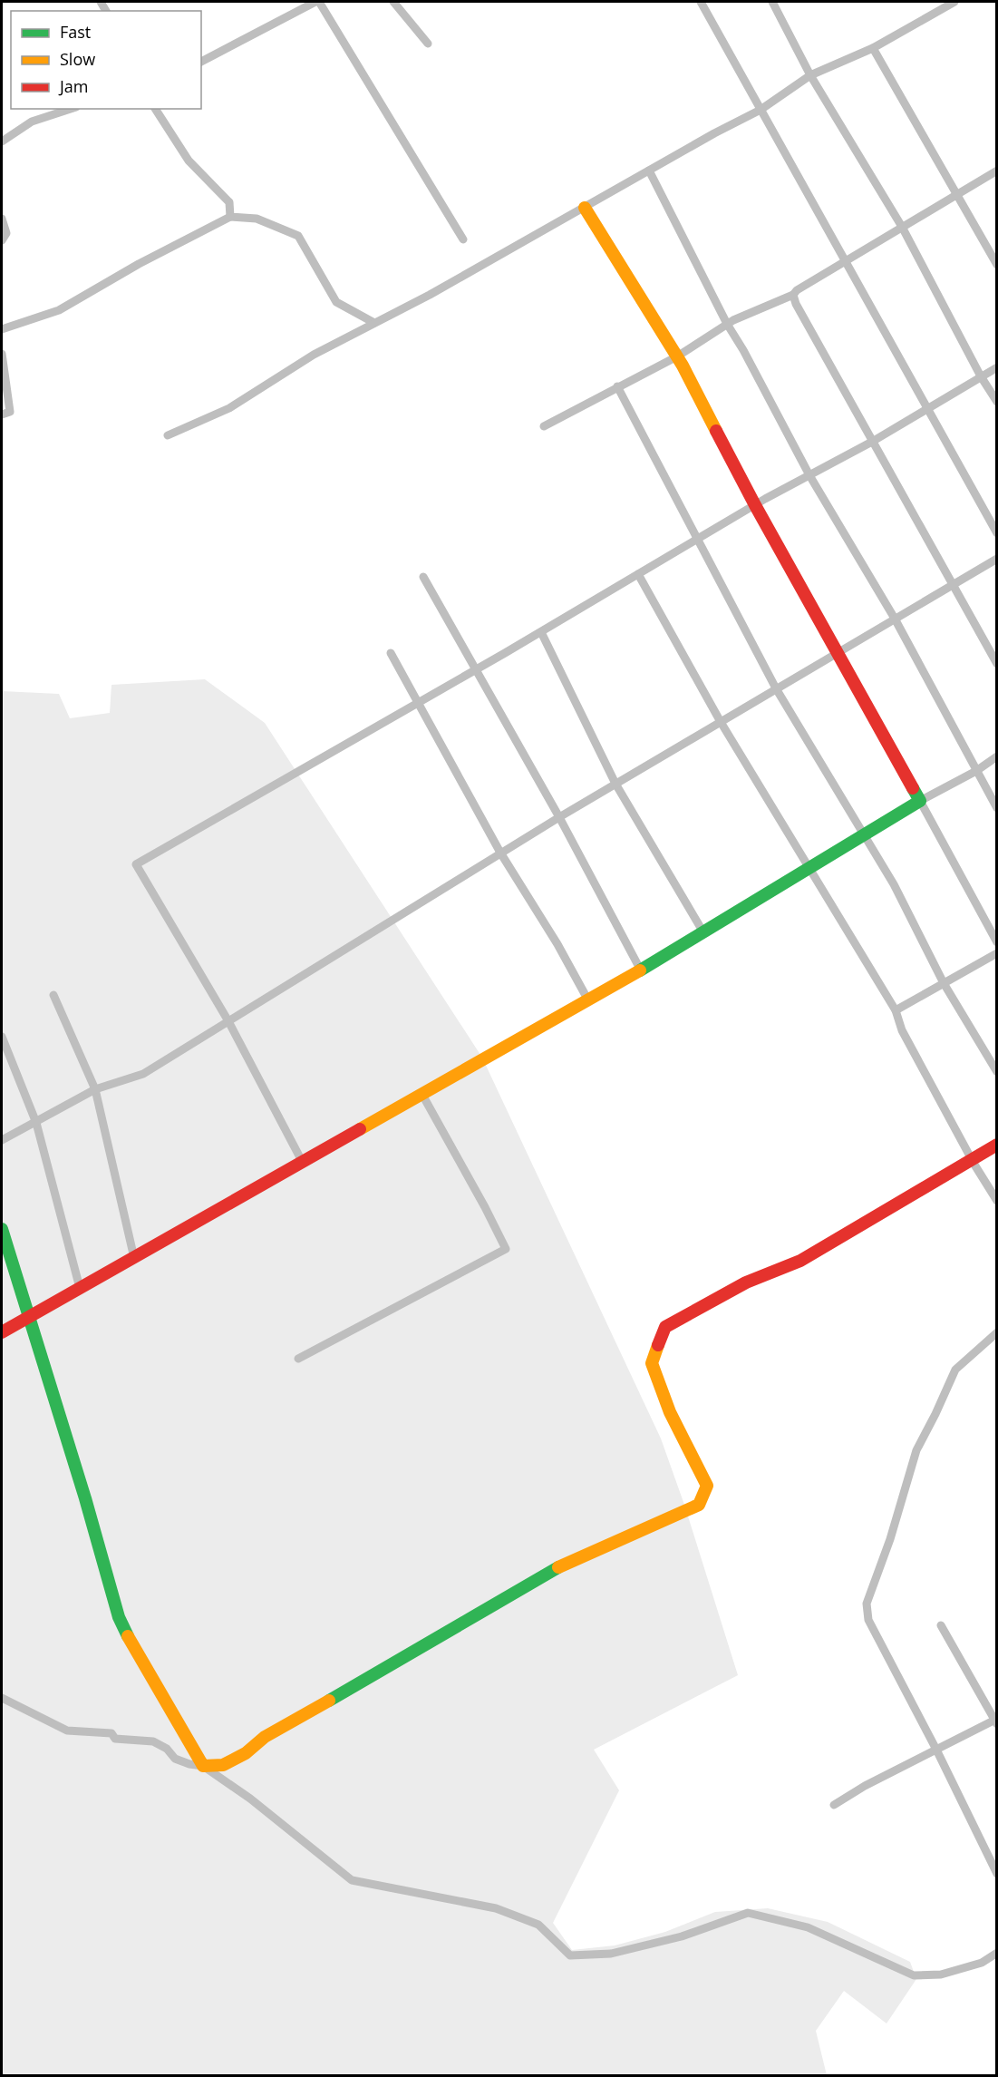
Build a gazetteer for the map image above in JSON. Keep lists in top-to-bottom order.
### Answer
{
  "legend": ["Fast", "Slow", "Jam"]
}
